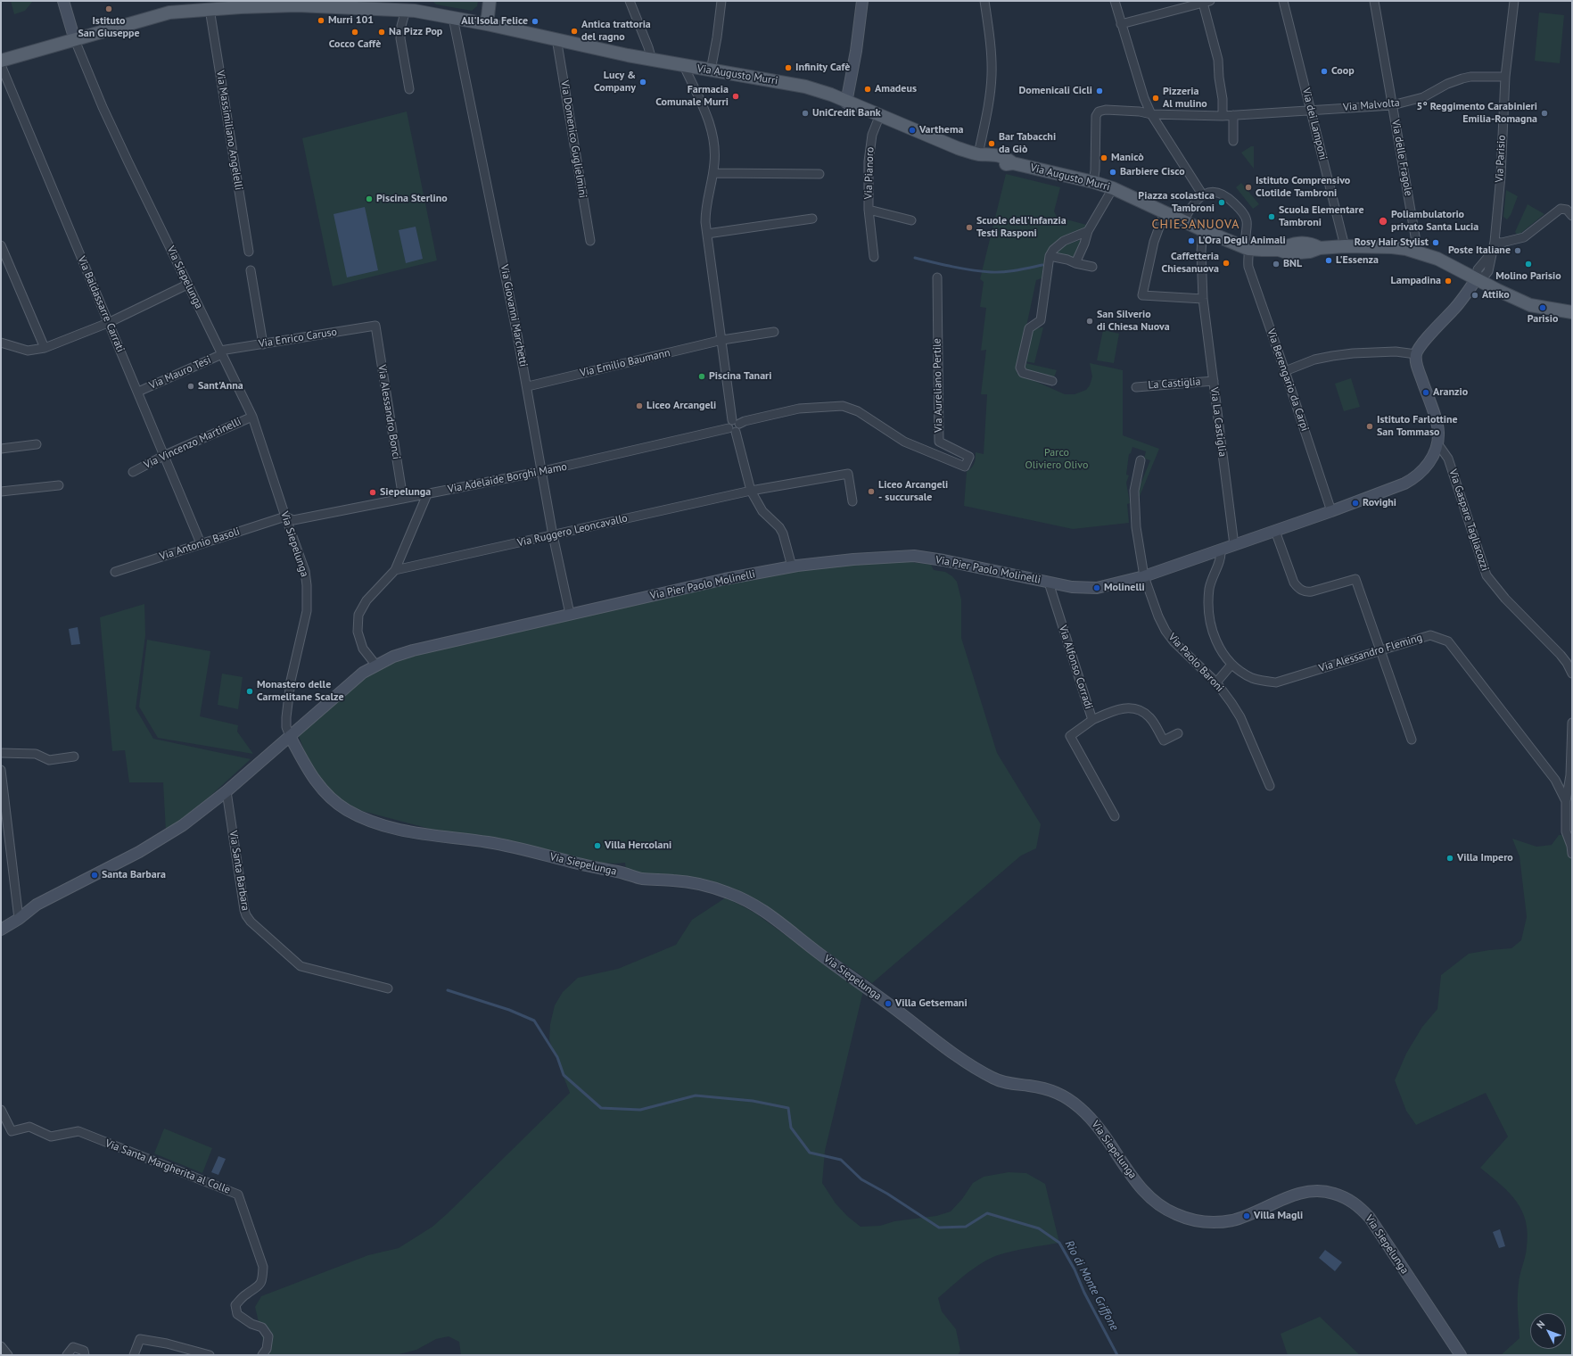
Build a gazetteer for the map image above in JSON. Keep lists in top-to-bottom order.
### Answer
{
  "streets": {
    "main road": ["Via Augusto Murri"],
    "street": [
      "Via Malvolta",
      "Via dei Lamponi",
      "Via Massimiliano Angelelli",
      "Via Domenico Guglielmini",
      "Via delle Fragole",
      "Via Parisio",
      "Via Pianoro",
      "Via Siepelunga",
      "Via Baldassarre Carrati",
      "Via Giovanni Marchetti",
      "Via Enrico Caruso",
      "Via Emilio Baumann",
      "Via Mauro Tesi",
      "Via Berengario da Carpi",
      "La Castiglia",
      "Via Aureliano Pertile",
      "Via Alessandro Bonci",
      "Via La Castiglia",
      "Via Vincenzo Martinelli",
      "Via Adelaide Borghi Mamo",
      "Via Gaspare Tagliacozzi",
      "Via Ruggero Leoncavallo",
      "Via Antonio Basoli",
      "Via Pier Paolo Molinelli",
      "Via Alessandro Fleming",
      "Via Paolo Baroni",
      "Via Alfonso Corradi",
      "Via Santa Barbara",
      "Via Santa Margherita al Colle"
    ]
  },
  "crossings": [
    ["Via Augusto Murri", "Via Malvolta"],
    ["Via Augusto Murri", "Via dei Lamponi"],
    ["Via Augusto Murri", "Via Massimiliano Angelelli"],
    ["Via Augusto Murri", "Via Domenico Guglielmini"],
    ["Via Augusto Murri", "Via delle Fragole"],
    ["Via Augusto Murri", "Via Parisio"],
    ["Via Augusto Murri", "Via Pianoro"],
    ["Via Augusto Murri", "Via Siepelunga"],
    ["Via Augusto Murri", "Via Giovanni Marchetti"],
    ["Via Augusto Murri", "Via Berengario da Carpi"],
    ["Via Augusto Murri", "Via La Castiglia"],
    ["Via Malvolta", "Via dei Lamponi"],
    ["Via Malvolta", "Via delle Fragole"],
    ["Via Malvolta", "Via Parisio"],
    ["Via Siepelunga", "Via Enrico Caruso"],
    ["Via Siepelunga", "Via Mauro Tesi"],
    ["Via Siepelunga", "Via Vincenzo Martinelli"],
    ["Via Siepelunga", "Via Adelaide Borghi Mamo"],
    ["Via Siepelunga", "Via Antonio Basoli"],
    ["Via Siepelunga", "Via Pier Paolo Molinelli"],
    ["Via Baldassarre Carrati", "Via Mauro Tesi"],
    ["Via Baldassarre Carrati", "Via Vincenzo Martinelli"],
    ["Via Baldassarre Carrati", "Via Antonio Basoli"],
    ["Via Giovanni Marchetti", "Via Emilio Baumann"],
    ["Via Giovanni Marchetti", "Via Adelaide Borghi Mamo"],
    ["Via Giovanni Marchetti", "Via Ruggero Leoncavallo"],
    ["Via Giovanni Marchetti", "Via Pier Paolo Molinelli"],
    ["Via Enrico Caruso", "Via Mauro Tesi"],
    ["Via Enrico Caruso", "Via Alessandro Bonci"],
    ["Via Berengario da Carpi", "Via Pier Paolo Molinelli"],
    ["La Castiglia", "Via La Castiglia"],
    ["Via Alessandro Bonci", "Via Adelaide Borghi Mamo"],
    ["Via La Castiglia", "Via Pier Paolo Molinelli"],
    ["Via Adelaide Borghi Mamo", "Via Antonio Basoli"],
    ["Via Gaspare Tagliacozzi", "Via Pier Paolo Molinelli"],
    ["Via Pier Paolo Molinelli", "Via Alessandro Fleming"],
    ["Via Pier Paolo Molinelli", "Via Paolo Baroni"],
    ["Via Pier Paolo Molinelli", "Via Alfonso Corradi"]
  ],
  "districts": ["CHIESANUOVA"],
  "water": ["Rio di Monte Griffone"],
  "parks": ["Parco Oliviero Olivo"],
  "places": [
    "Istituto San Giuseppe",
    "Murri 101",
    "All'Isola Felice",
    "Antica trattoria del ragno",
    "Cocco Caffè",
    "Na Pizz Pop",
    "Infinity Cafè",
    "Coop",
    "Lucy & Company",
    "Amadeus",
    "Domenicali Cicli",
    "Farmacia Comunale Murri",
    "Pizzeria Al mulino",
    "UniCredit Bank",
    "5° Reggimento Carabinieri Emilia-Romagna",
    "Varthema",
    "Bar Tabacchi da Giò",
    "Manicò",
    "Barbiere Cisco",
    "Istituto Comprensivo Clotilde Tambroni",
    "Piscina Sterlino",
    "Piazza scolastica Tambroni",
    "Scuola Elementare Tambroni",
    "Poliambulatorio privato Santa Lucia",
    "Scuole dell'Infanzia Testi Rasponi",
    "L'Ora Degli Animali",
    "Rosy Hair Stylist",
    "Poste Italiane",
    "L'Essenza",
    "Caffetteria Chiesanuova",
    "BNL",
    "Molino Parisio",
    "Lampadina",
    "Attiko",
    "Parisio",
    "San Silverio di Chiesa Nuova",
    "Piscina Tanari",
    "Sant'Anna",
    "Aranzio",
    "Liceo Arcangeli",
    "Istituto Farlottine San Tommaso",
    "Liceo Arcangeli - succursale",
    "Siepelunga",
    "Rovighi",
    "Molinelli",
    "Monastero delle Carmelitane Scalze",
    "Villa Hercolani",
    "Villa Impero",
    "Santa Barbara",
    "Villa Getsemani",
    "Villa Magli"
  ],
  "north": "top left"
}
